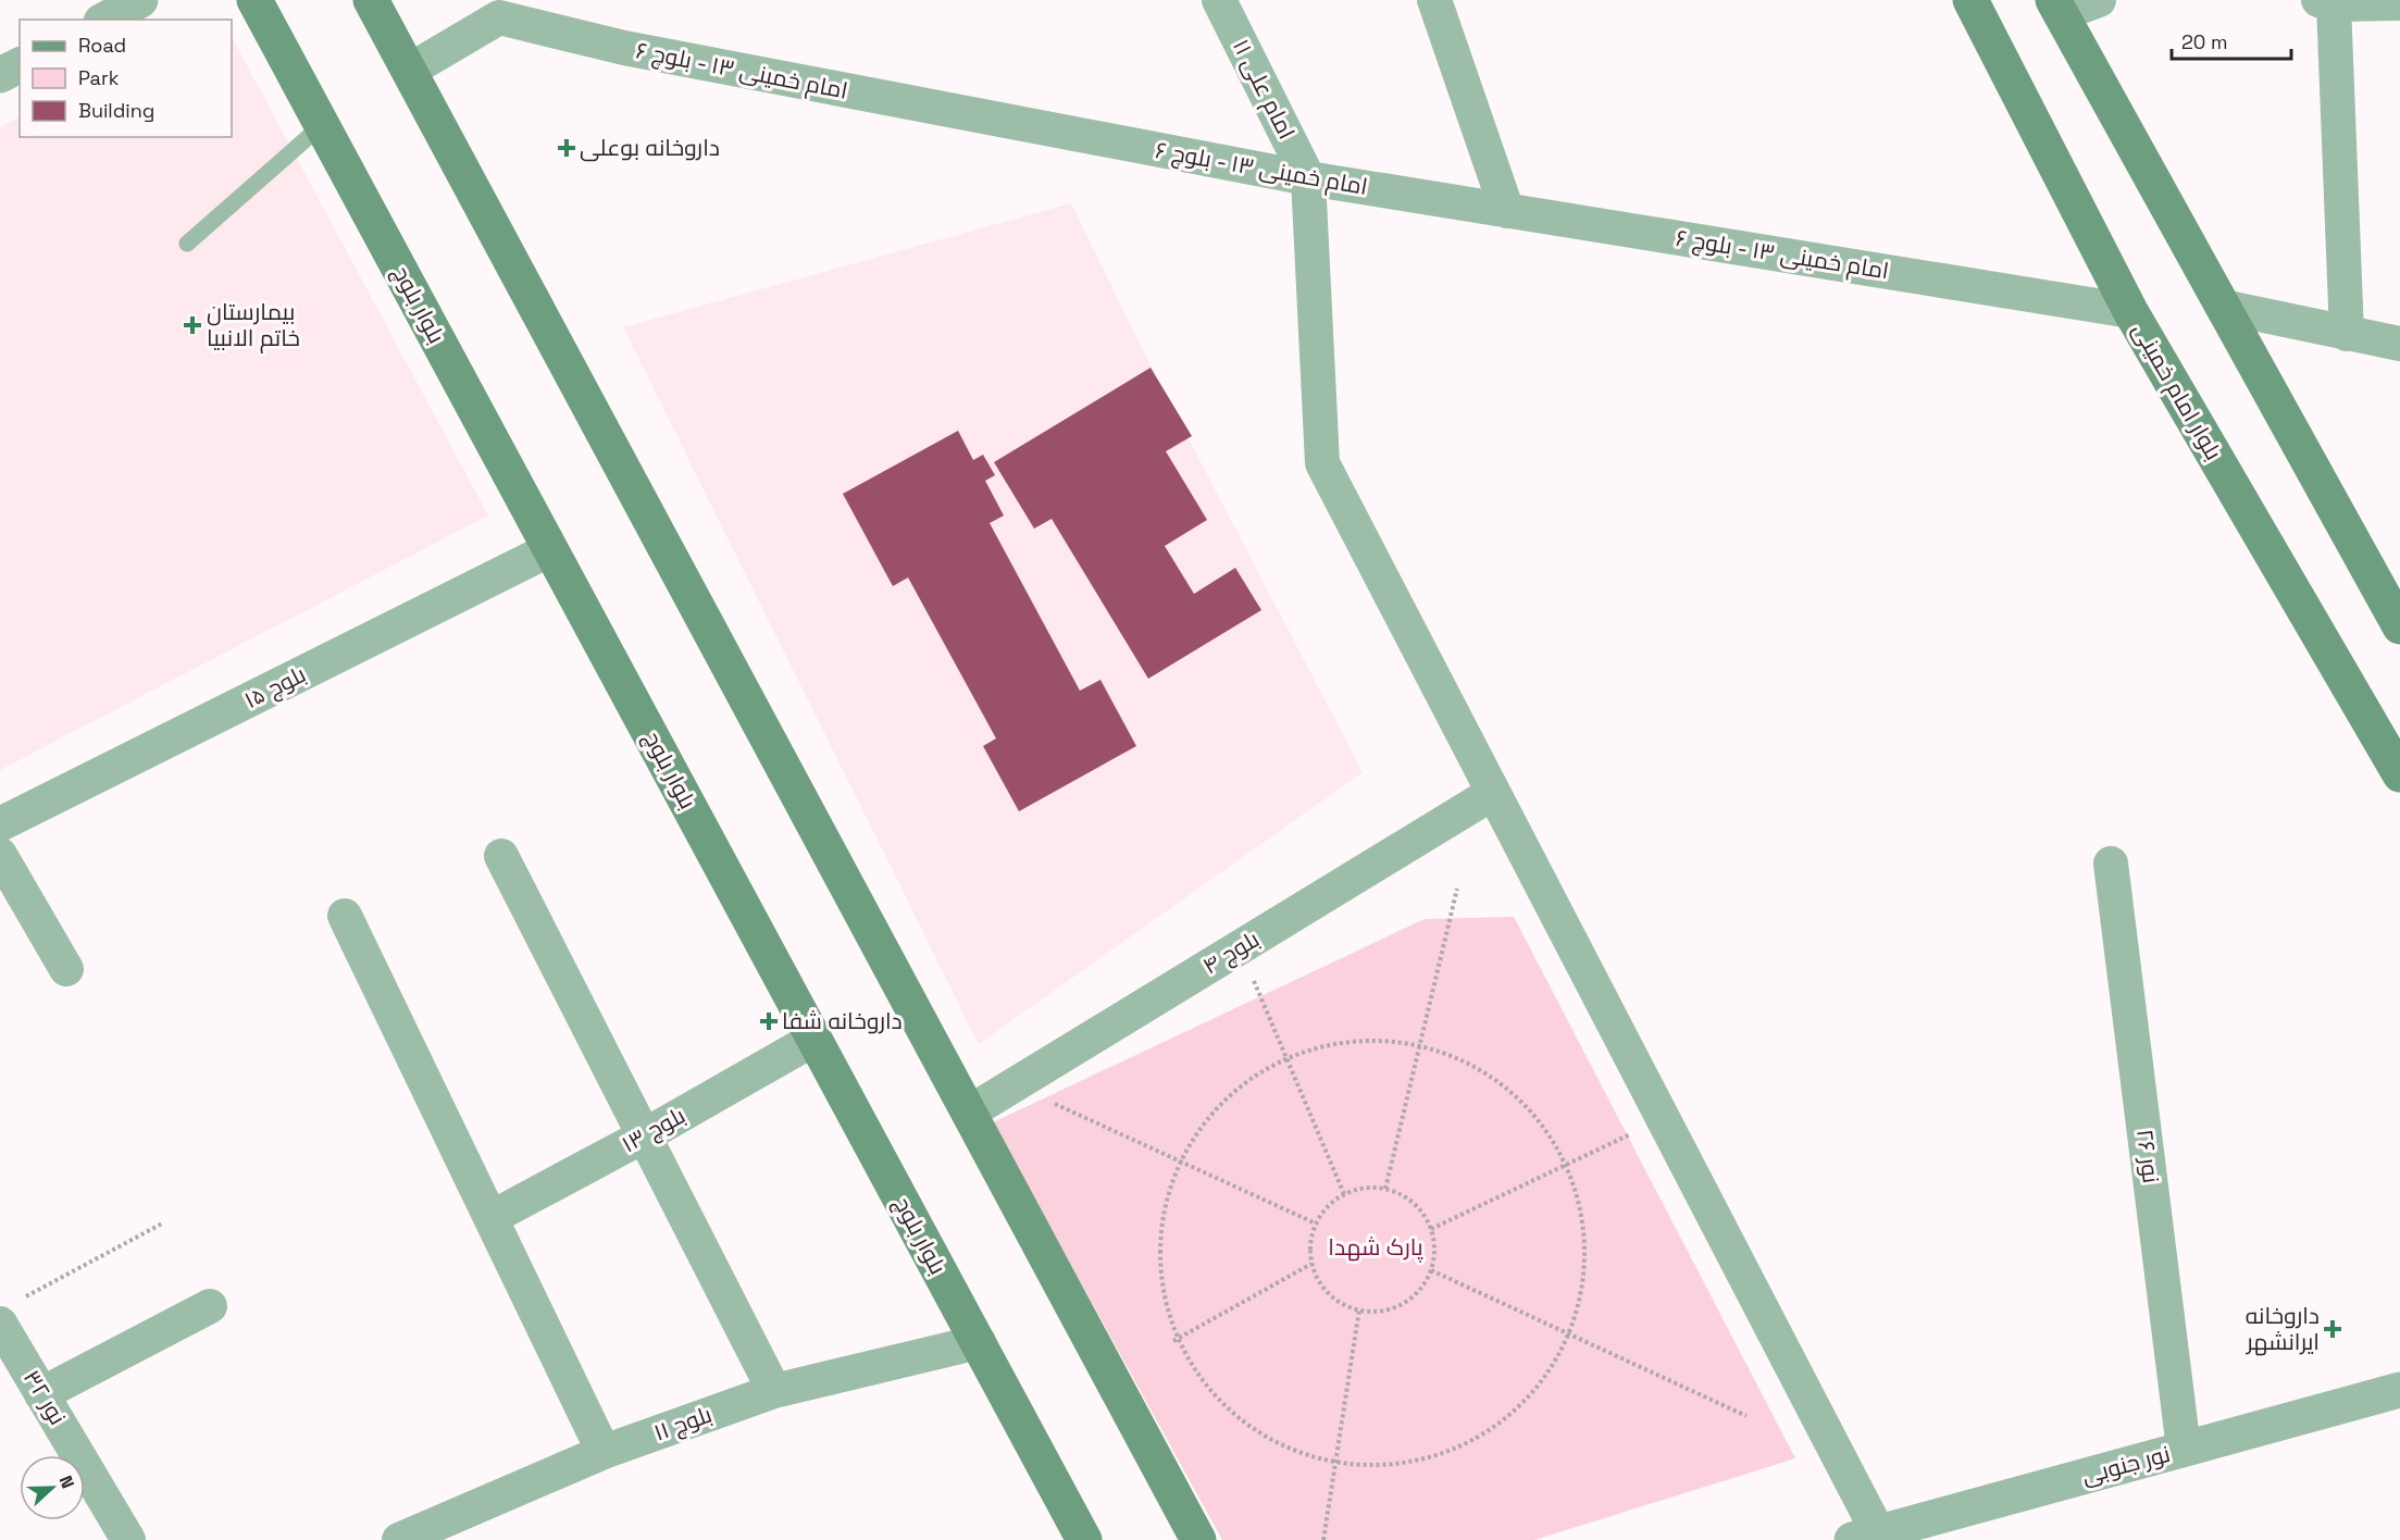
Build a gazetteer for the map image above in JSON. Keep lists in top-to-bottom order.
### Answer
{
  "streets": {
    "main road": ["بلوار بلوچ", "بلوار امام خمینی"],
    "street": [
      "امام خمینی ۱۳ - بلوچ ۶",
      "امام علی ۱۱",
      "بلوچ ۱۵",
      "بلوچ ۴",
      "بلوچ ۱۳",
      "نور ۲۶",
      "نور ۳۲",
      "بلوچ ۱۱",
      "نور جنوبی"
    ]
  },
  "crossings": [
    ["امام خمینی ۱۳ - بلوچ ۶", "امام علی ۱۱"],
    ["امام خمینی ۱۳ - بلوچ ۶", "بلوار امام خمینی"],
    ["بلوار بلوچ", "بلوچ ۱۵"],
    ["بلوار بلوچ", "بلوچ ۱۳"],
    ["بلوار بلوچ", "بلوچ ۱۱"],
    ["نور ۲۶", "نور جنوبی"]
  ],
  "parks": ["پارک شهدا"],
  "places": {
    "health": [
      "داروخانه بوعلی",
      "بیمارستان خاتم الانبیا",
      "داروخانه شفا",
      "داروخانه ایرانشهر"
    ]
  },
  "legend": ["Road", "Park", "Building"],
  "scale_bar": "20 m",
  "north": "right"
}
